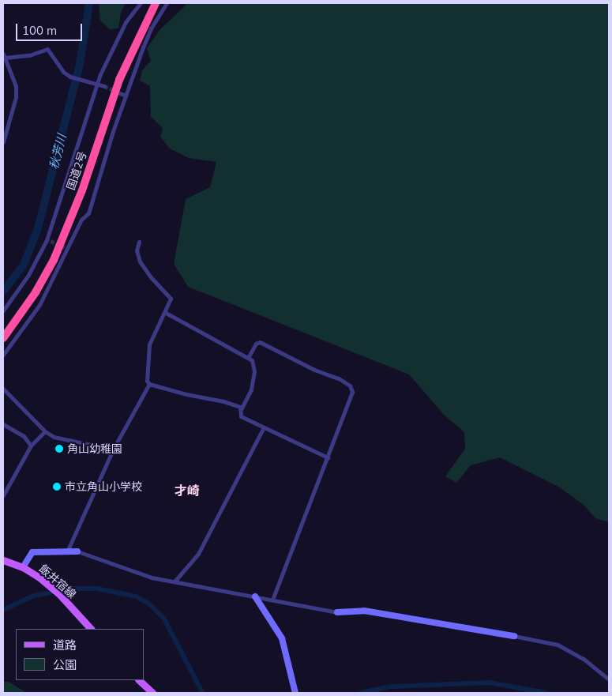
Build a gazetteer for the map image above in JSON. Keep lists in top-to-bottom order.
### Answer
{
  "streets": {
    "highway": ["国道2号"],
    "main road": ["飯井宿線"]
  },
  "districts": ["才崎"],
  "water": ["秋芳川"],
  "places": ["角山幼稚園", "市立角山小学校"],
  "legend": ["道路", "公園"],
  "scale_bar": "100 m"
}
